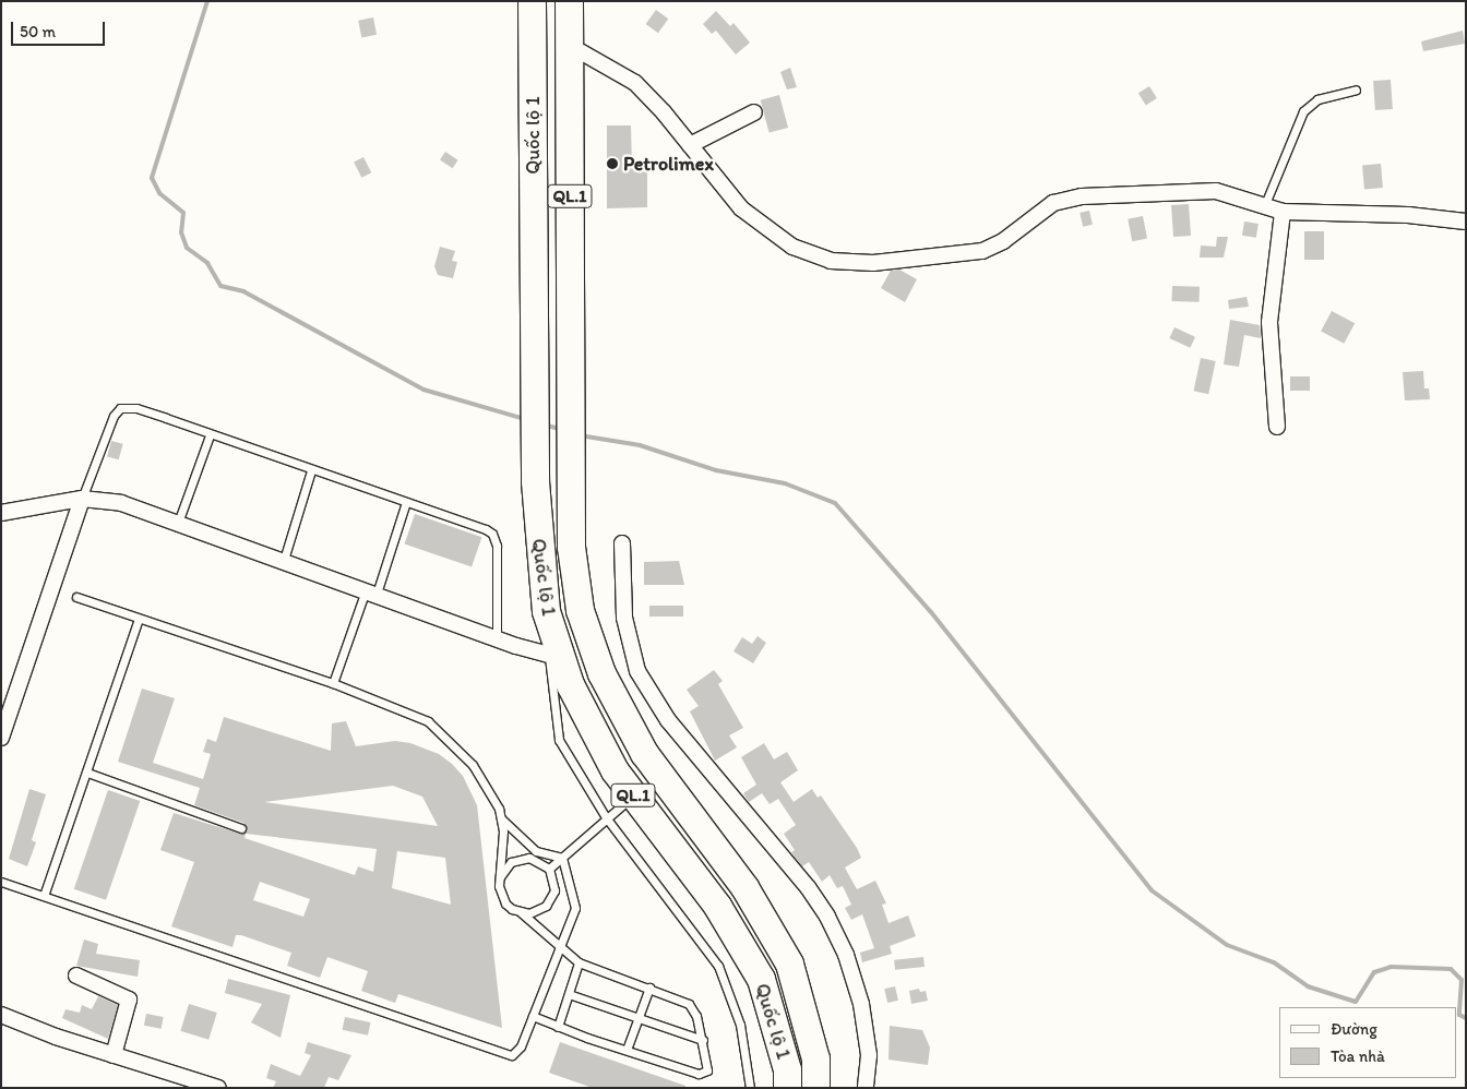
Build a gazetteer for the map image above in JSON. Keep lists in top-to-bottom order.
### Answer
{
  "streets": {
    "highway": ["Quốc lộ 1", "QL.1"]
  },
  "places": ["Petrolimex"],
  "legend": ["Đường", "Tòa nhà"],
  "scale_bar": "50 m"
}
